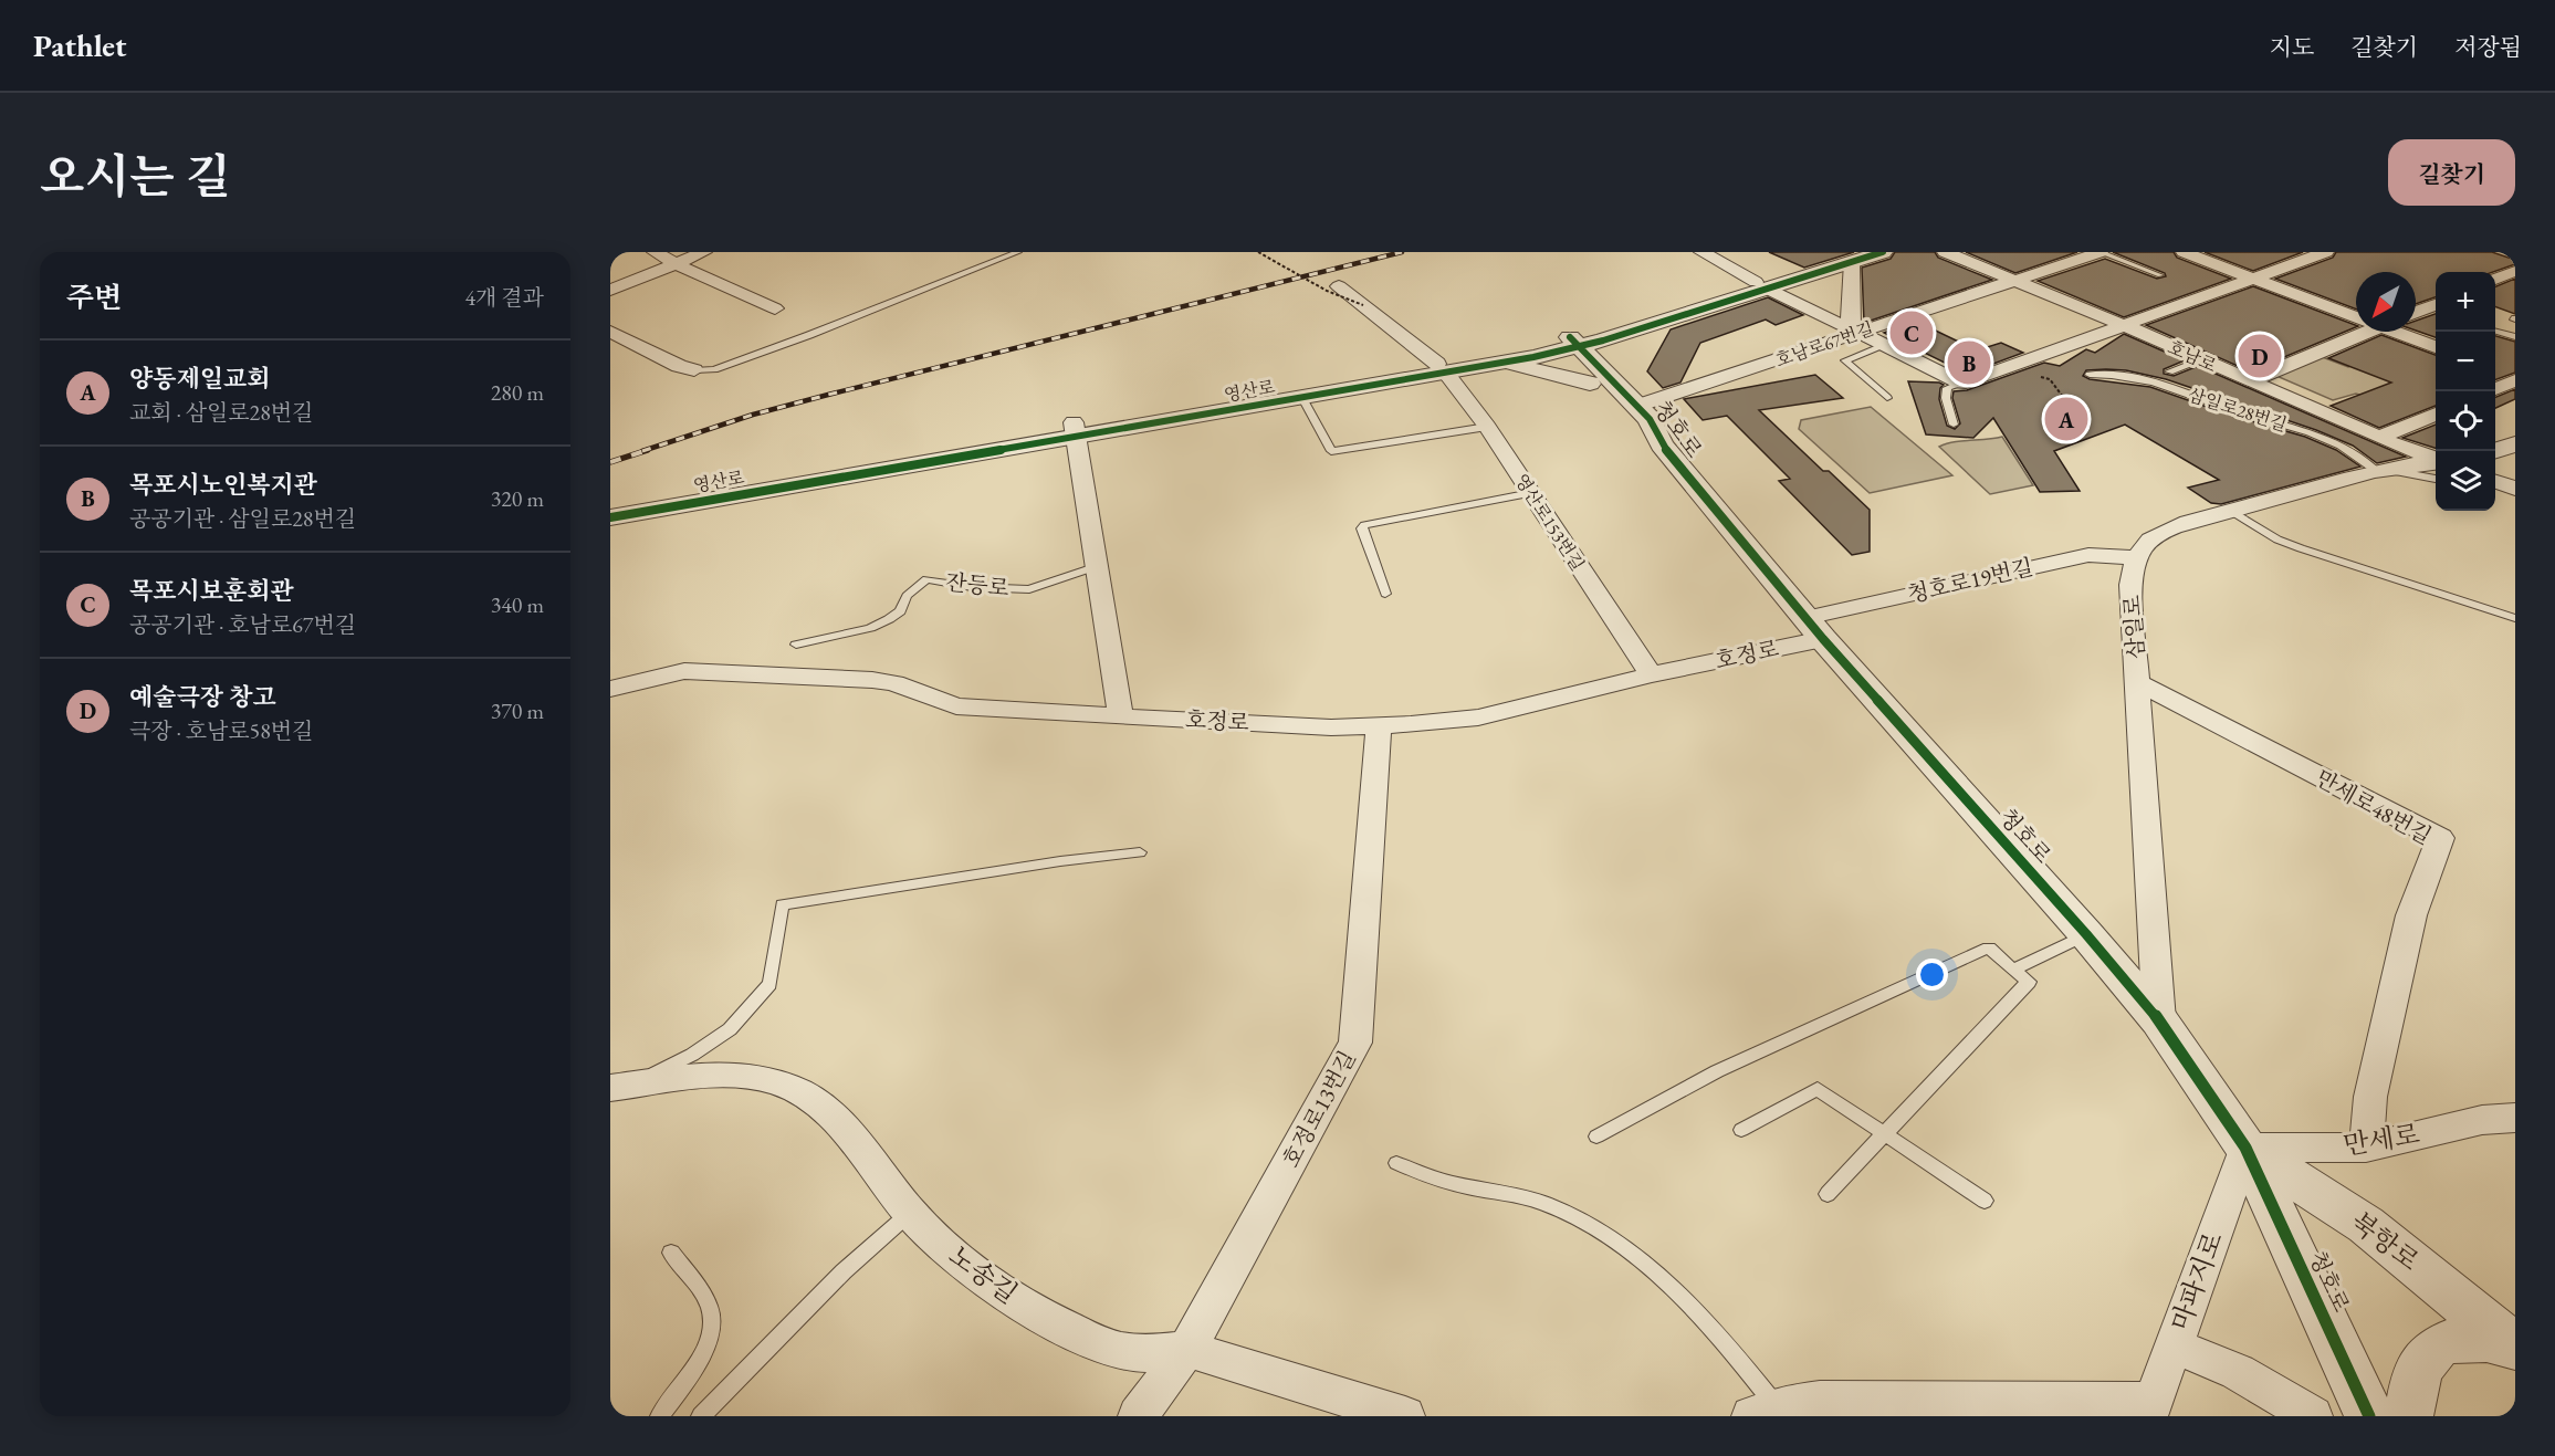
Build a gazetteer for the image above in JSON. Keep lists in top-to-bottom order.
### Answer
{
  "streets": {
    "street": [
      "호남로67번길",
      "호남로",
      "영산로",
      "청호로",
      "영산로153번길",
      "청호로19번길",
      "삼일로",
      "호정로",
      "만세로48번길",
      "호정로13번길",
      "만세로",
      "북항로",
      "노송길",
      "마파지로"
    ],
    "lane": ["삼일로28번길", "잔등로"]
  },
  "crossings": [
    ["호남로67번길", "호남로"],
    ["호남로67번길", "청호로"],
    ["영산로", "청호로"],
    ["영산로", "영산로153번길"],
    ["청호로", "청호로19번길"],
    ["청호로", "삼일로"],
    ["청호로", "호정로"],
    ["청호로", "만세로"],
    ["청호로", "북항로"],
    ["청호로", "마파지로"],
    ["영산로153번길", "호정로"],
    ["청호로19번길", "삼일로"],
    ["청호로19번길", "호정로"],
    ["삼일로", "만세로48번길"],
    ["호정로", "호정로13번길"],
    ["만세로48번길", "만세로"],
    ["호정로13번길", "노송길"],
    ["만세로", "북항로"],
    ["만세로", "마파지로"],
    ["북항로", "마파지로"]
  ],
  "north": "bottom left",
  "page": {
    "header": "Pathlet",
    "nav": ["지도", "길찾기", "저장됨"],
    "title": "오시는 길",
    "buttons": "길찾기",
    "heading": ["주변", "4개 결과"],
    "map_buttons": ["+", "−"],
    "pins": [
      "C",
      "D",
      "B",
      "A"
    ],
    "list": [
      {
        "mark": "A",
        "name": "양동제일교회",
        "note": "교회 · 삼일로28번길",
        "value": "280 m"
      },
      {
        "mark": "B",
        "name": "목포시노인복지관",
        "note": "공공기관 · 삼일로28번길",
        "value": "320 m"
      },
      {
        "mark": "C",
        "name": "목포시보훈회관",
        "note": "공공기관 · 호남로67번길",
        "value": "340 m"
      },
      {
        "mark": "D",
        "name": "예술극장 창고",
        "note": "극장 · 호남로58번길",
        "value": "370 m"
      }
    ]
  }
}
